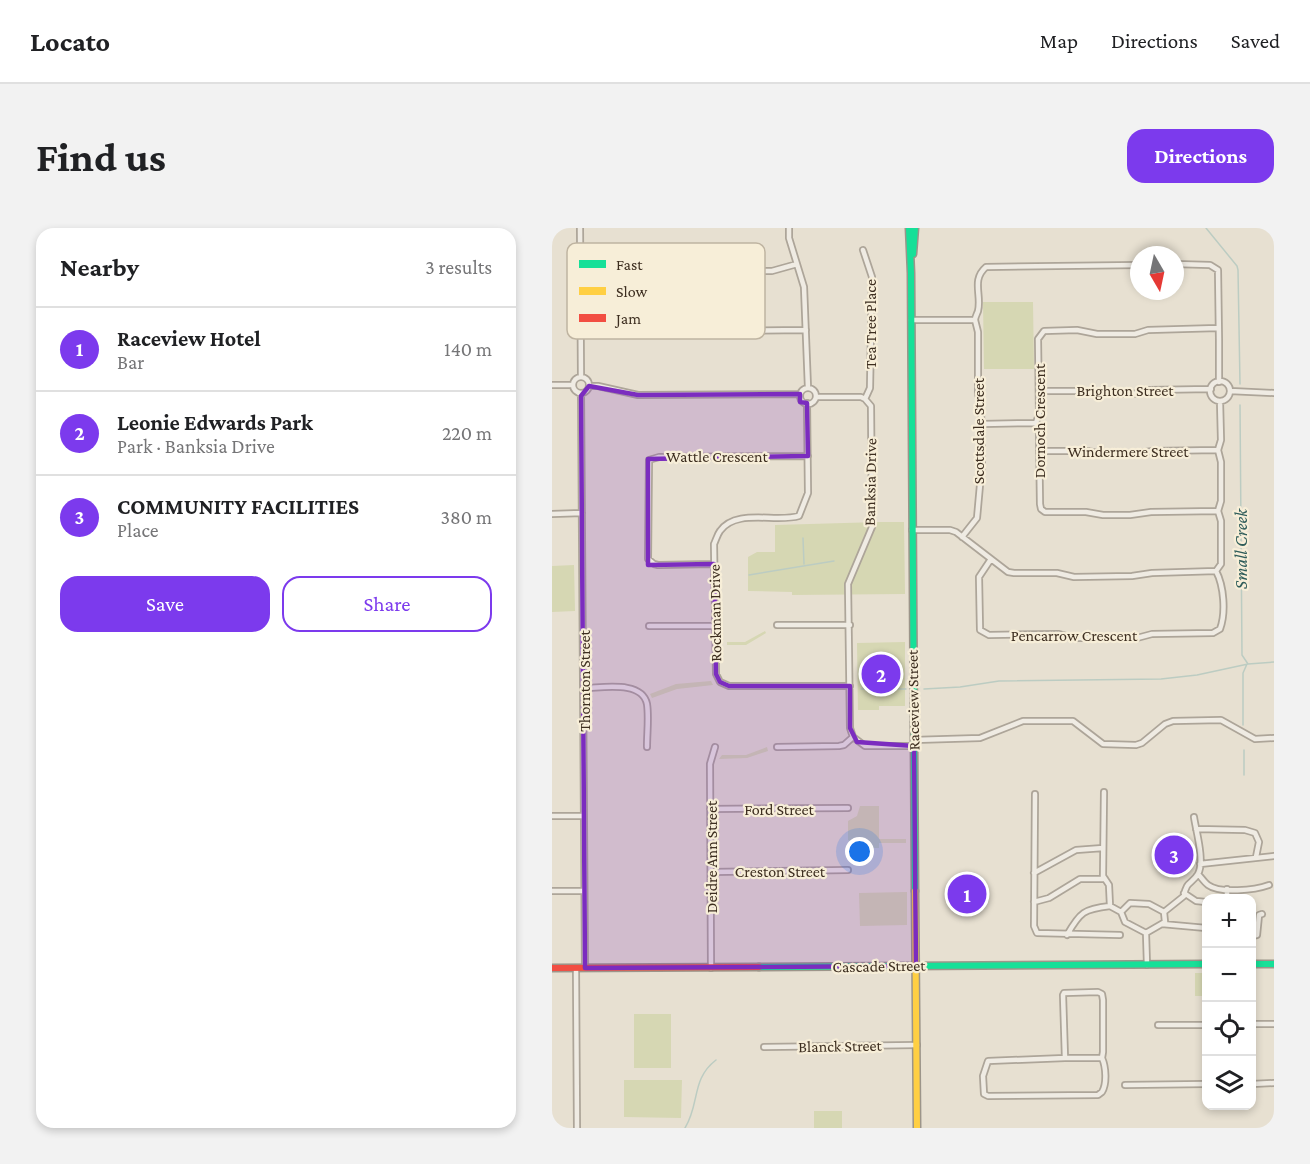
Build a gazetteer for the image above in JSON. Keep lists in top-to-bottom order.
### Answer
{
  "streets": {
    "street": [
      "Tea Tree Place",
      "Brighton Street",
      "Dornoch Crescent",
      "Scottsdale Street",
      "Windermere Street",
      "Wattle Crescent",
      "Banksia Drive",
      "Rockman Drive",
      "Pencarrow Crescent",
      "Thornton Street",
      "Raceview Street",
      "Ford Street",
      "Deidre Ann Street",
      "Creston Street",
      "Cascade Street",
      "Blanck Street"
    ]
  },
  "crossings": [
    ["Tea Tree Place", "Banksia Drive"],
    ["Brighton Street", "Dornoch Crescent"],
    ["Dornoch Crescent", "Windermere Street"],
    ["Wattle Crescent", "Rockman Drive"],
    ["Banksia Drive", "Rockman Drive"],
    ["Thornton Street", "Cascade Street"],
    ["Raceview Street", "Cascade Street"],
    ["Raceview Street", "Blanck Street"],
    ["Ford Street", "Deidre Ann Street"],
    ["Deidre Ann Street", "Creston Street"],
    ["Deidre Ann Street", "Cascade Street"]
  ],
  "water": ["Small Creek"],
  "legend": ["Fast", "Slow", "Jam"],
  "north": "bottom",
  "page": {
    "header": "Locato",
    "nav": ["Map", "Directions", "Saved"],
    "buttons": [
      "Directions",
      ["Save", "Share"]
    ],
    "title": "Find us",
    "heading": ["Nearby", "3 results"],
    "list": [
      {
        "mark": "1",
        "name": "Raceview Hotel",
        "note": "Bar",
        "value": "140 m"
      },
      {
        "mark": "2",
        "name": "Leonie Edwards Park",
        "note": "Park · Banksia Drive",
        "value": "220 m"
      },
      {
        "mark": "3",
        "name": "COMMUNITY FACILITIES",
        "note": "Place",
        "value": "380 m"
      }
    ],
    "pins": ["2", "3", "1"],
    "map_buttons": ["+", "−"]
  }
}
